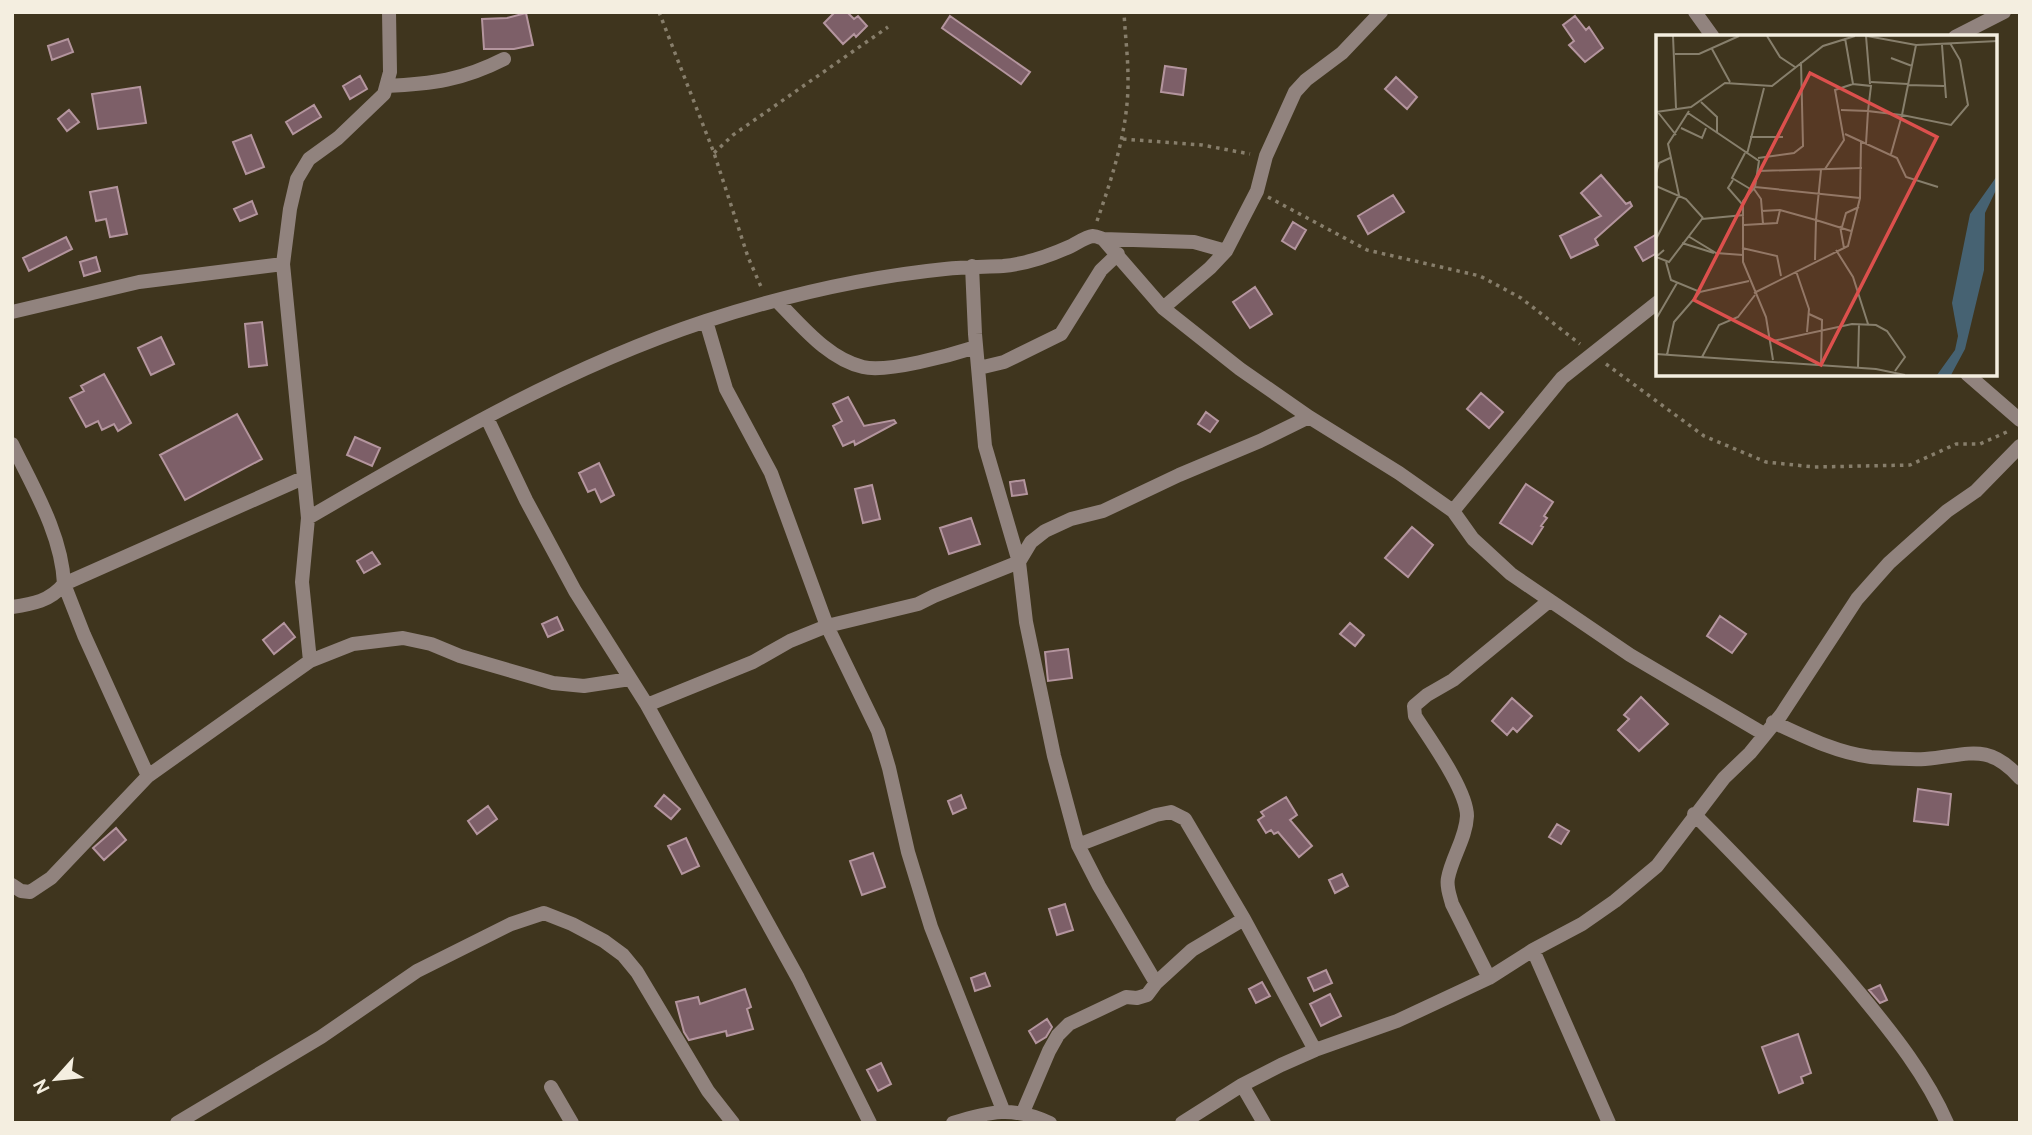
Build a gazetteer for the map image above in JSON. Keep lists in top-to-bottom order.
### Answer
{
  "north": "bottom left"
}
